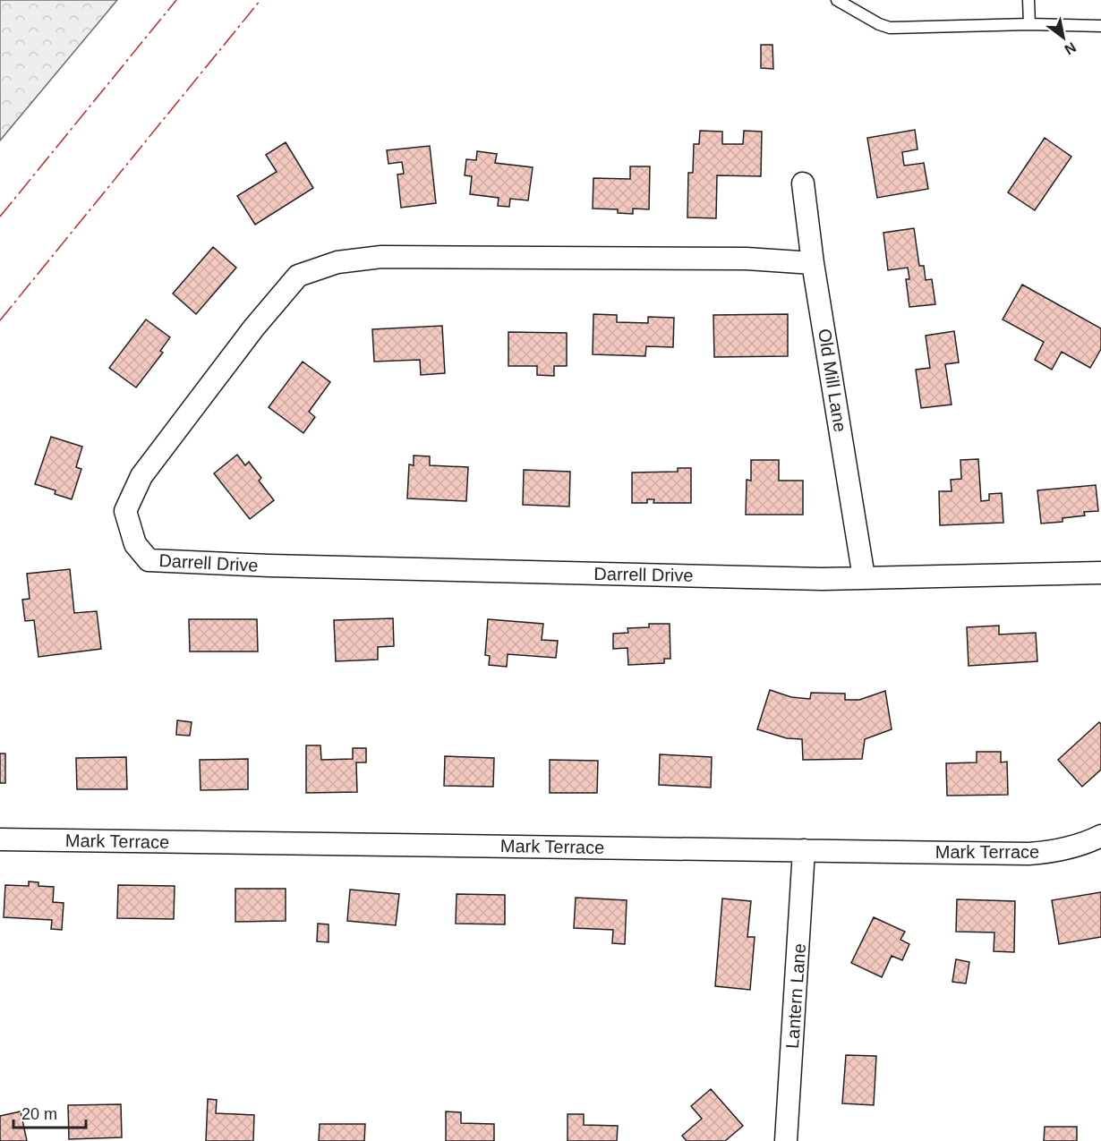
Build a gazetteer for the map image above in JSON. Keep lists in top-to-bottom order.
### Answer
{
  "streets": {
    "street": [
      "Old Mill Lane",
      "Darrell Drive",
      "Mark Terrace",
      "Lantern Lane"
    ]
  },
  "crossings": [
    ["Old Mill Lane", "Darrell Drive"],
    ["Mark Terrace", "Lantern Lane"]
  ],
  "scale_bar": "20 m",
  "north": "bottom right"
}
